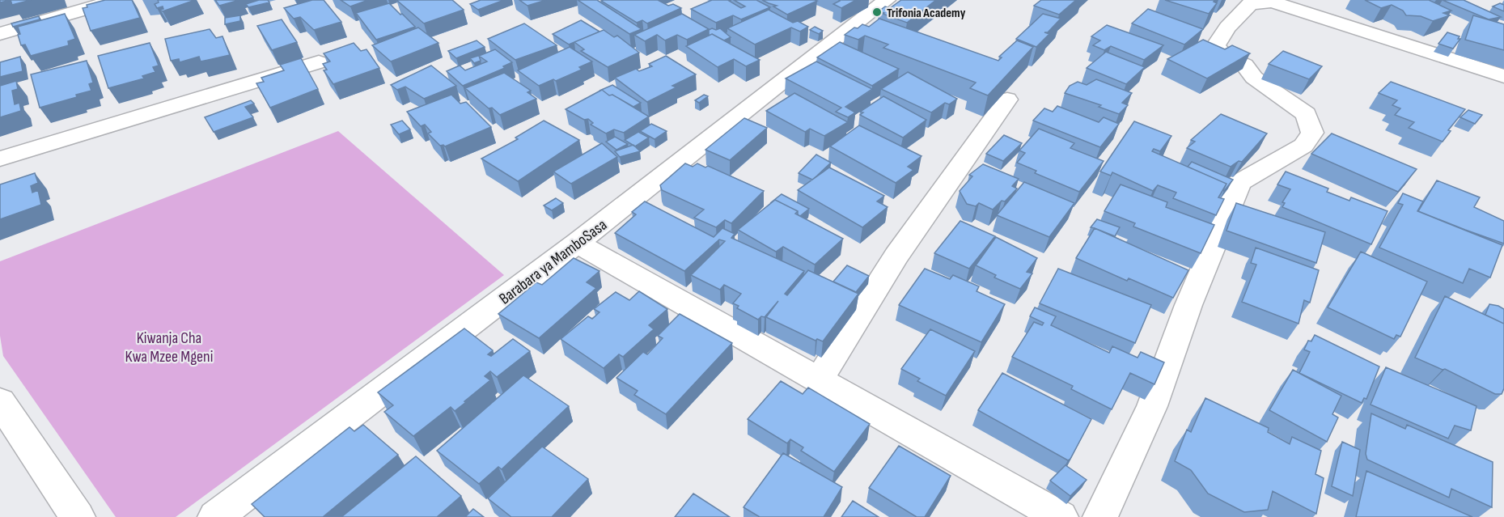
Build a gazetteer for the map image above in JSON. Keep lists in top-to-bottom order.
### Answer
{
  "streets": {
    "street": ["Barabara ya MamboSasa"]
  },
  "parks": ["Kiwanja Cha Kwa Mzee Mgeni"],
  "places": ["Trifonia Academy"]
}
